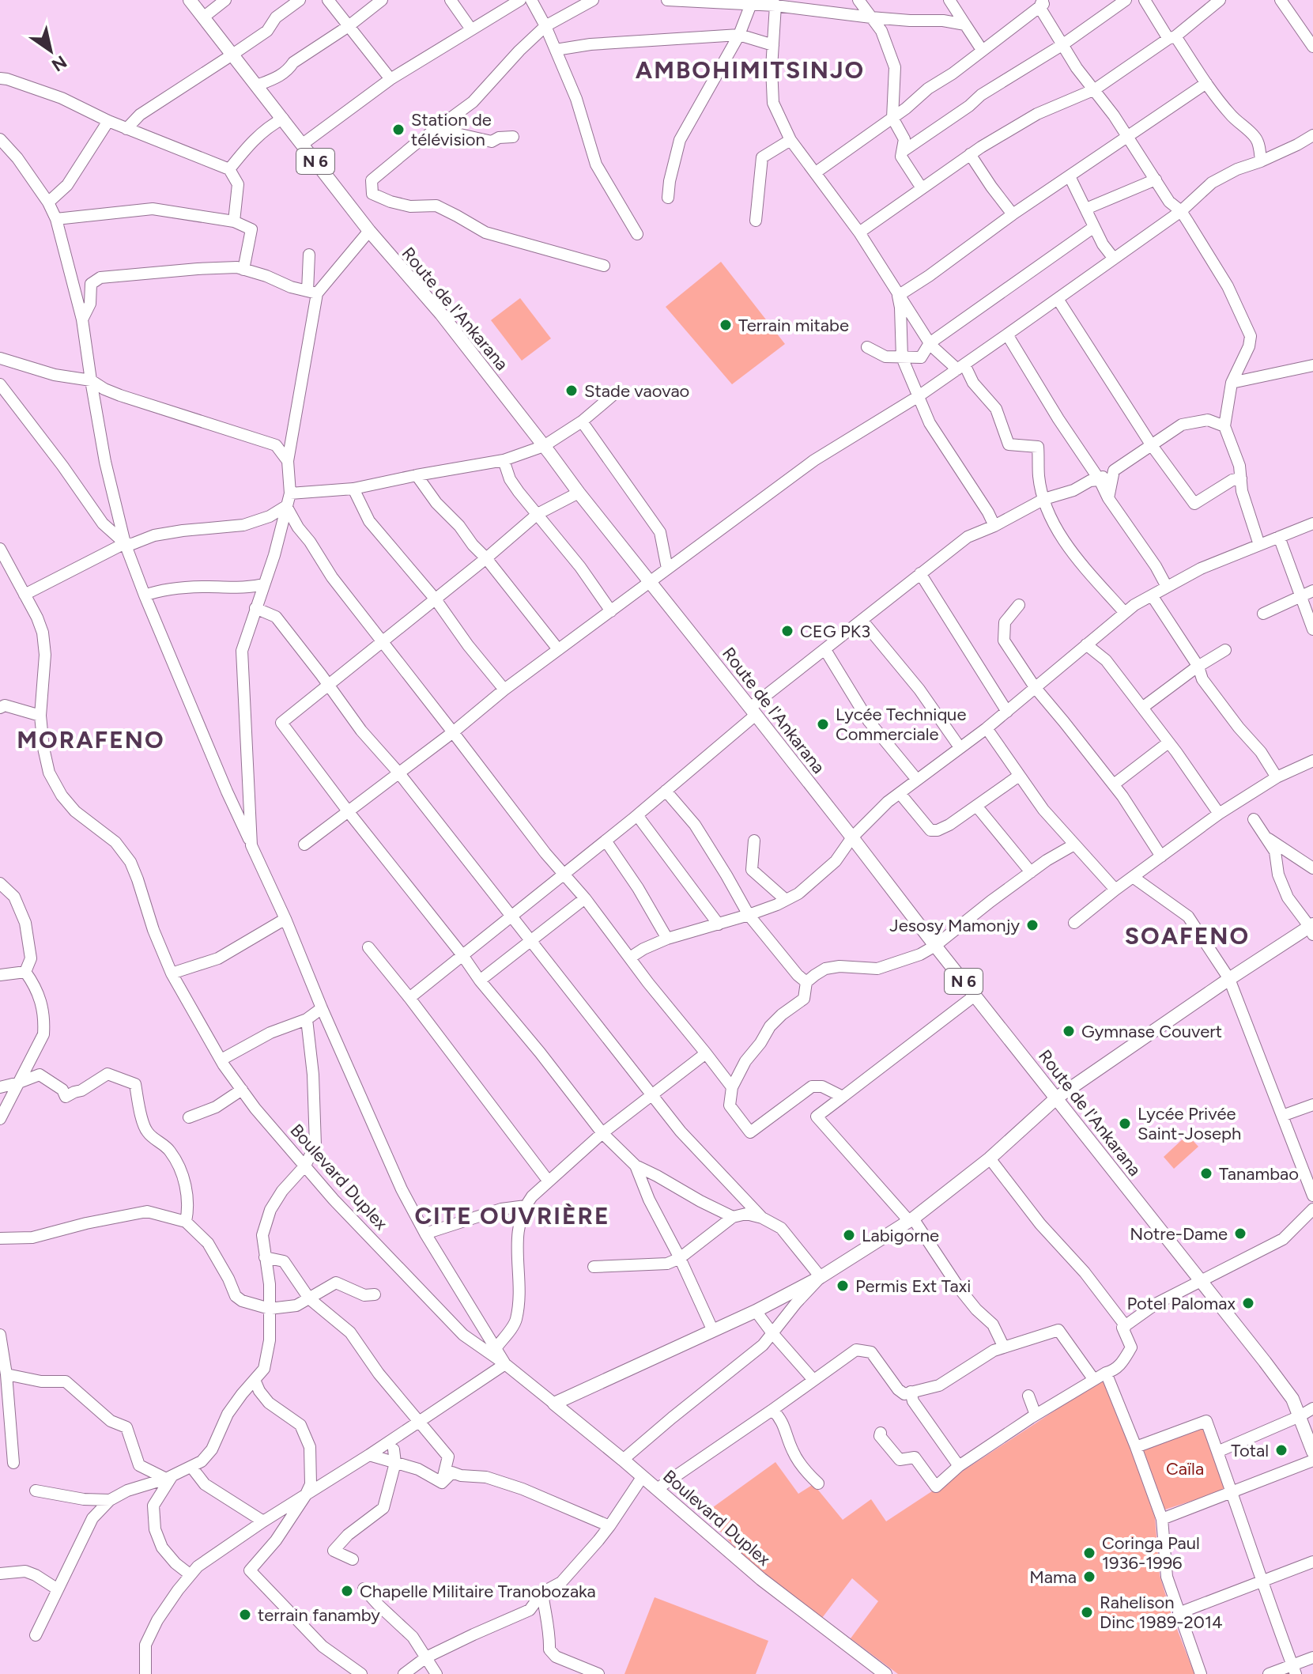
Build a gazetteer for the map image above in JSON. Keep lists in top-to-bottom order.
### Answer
{
  "streets": {
    "main road": ["N 6", "Route de l'Ankarana", "Boulevard Duplex"]
  },
  "districts": [
    "AMBOHIMITSINJO",
    "MORAFENO",
    "SOAFENO",
    "CITE OUVRIÈRE"
  ],
  "parks": ["Caïla"],
  "places": [
    "Station de télévision",
    "Terrain mitabe",
    "Stade vaovao",
    "CEG PK3",
    "Lycée Technique Commerciale",
    "Jesosy Mamonjy",
    "Gymnase Couvert",
    "Lycée Privée Saint-Joseph",
    "Tanambao",
    "Notre-Dame",
    "Labigorne",
    "Permis Ext Taxi",
    "Potel Palomax",
    "Total",
    "Coringa Paul 1936-1996",
    "Mama",
    "Chapelle Militaire Tranobozaka",
    "Rahelison Dinc 1989-2014",
    "terrain fanamby"
  ],
  "north": "bottom right"
}
